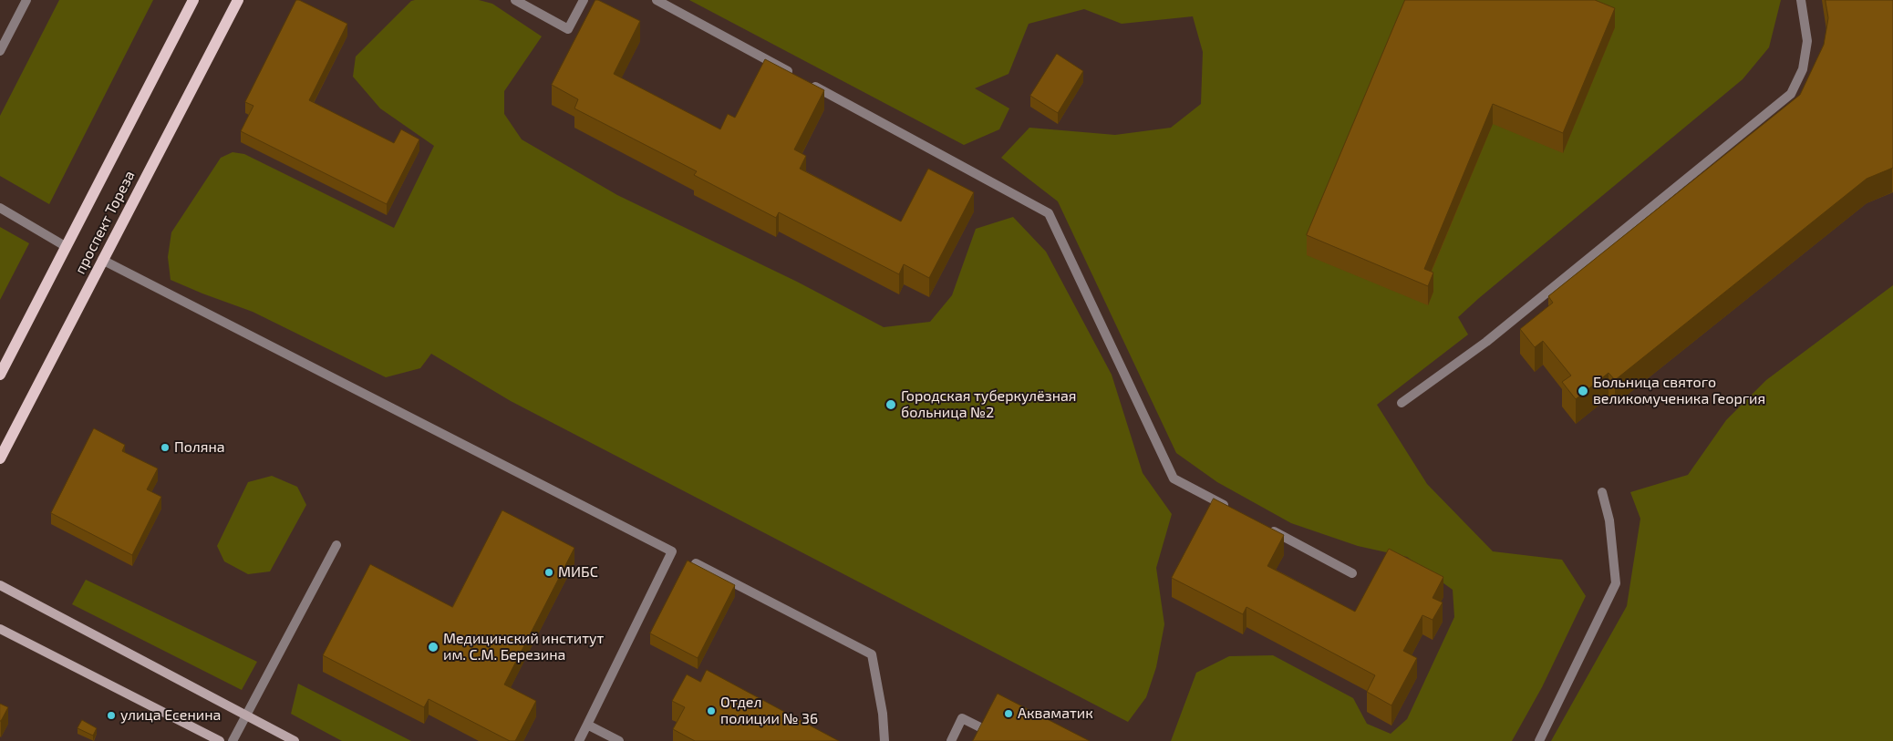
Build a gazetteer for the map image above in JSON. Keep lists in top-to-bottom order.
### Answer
{
  "streets": {
    "main road": ["проспект Тореза"]
  },
  "places": [
    "Больница святого великомученика Георгия",
    "Городская туберкулёзная больница №2",
    "Поляна",
    "МИБС",
    "Медицинский институт им. С.М. Березина",
    "Отдел полиции № 36",
    "Акваматик",
    "улица Есенина"
  ]
}
